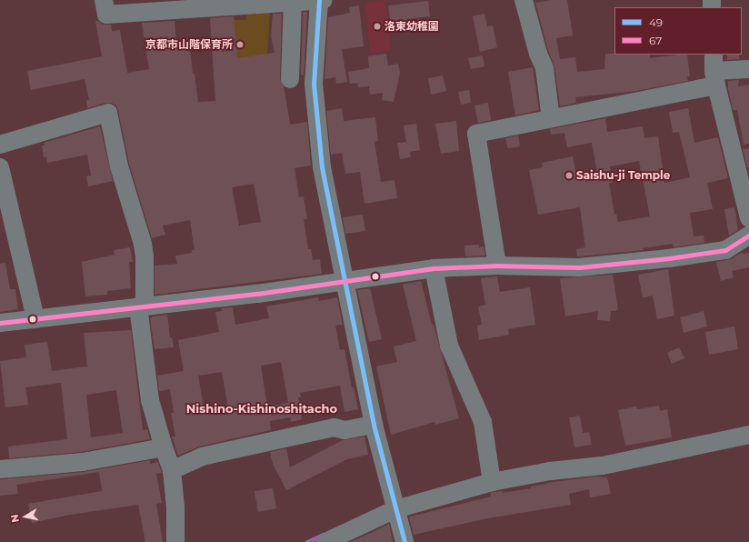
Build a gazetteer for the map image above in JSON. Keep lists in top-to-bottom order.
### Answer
{
  "districts": ["Nishino-Kishinoshitacho"],
  "places": ["洛東幼稚園", "京都市山階保育所", "Saishu-ji Temple"],
  "lines": ["transit line 49", "transit line 67"],
  "legend": ["49", "67"],
  "north": "left"
}
